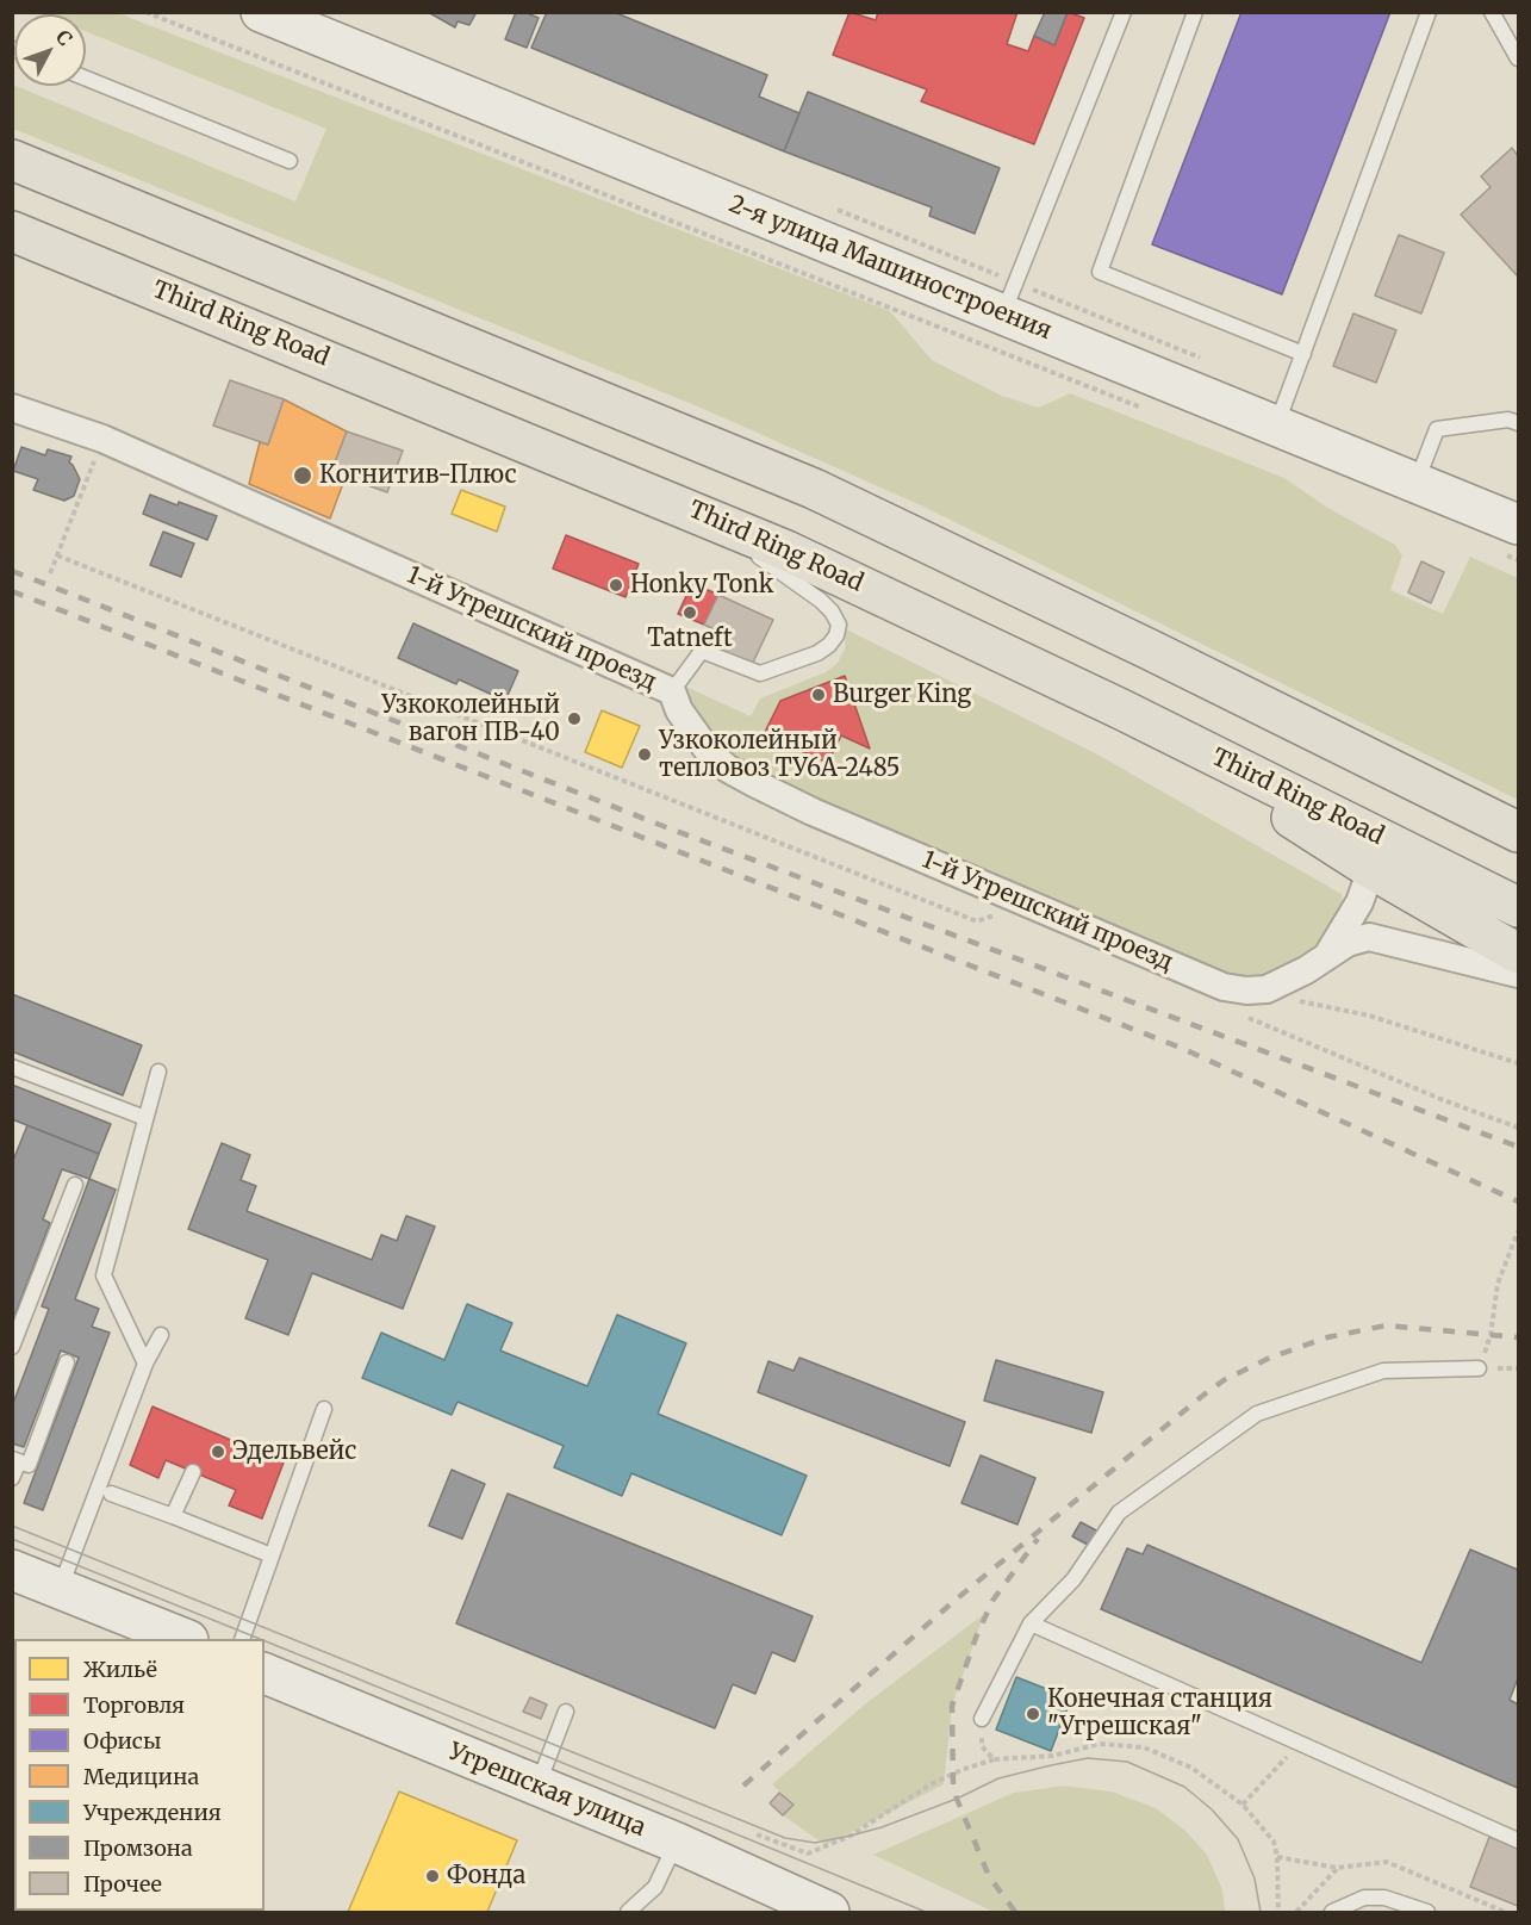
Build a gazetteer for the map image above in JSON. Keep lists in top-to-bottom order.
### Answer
{
  "streets": {
    "main road": ["2-я улица Машиностроения", "Third Ring Road", "Угрешская улица"],
    "street": ["1-й Угрешский проезд"]
  },
  "places": [
    "Когнитив-Плюс",
    "Honky Tonk",
    "Tatneft",
    "Burger King",
    "Узкоколейный вагон ПВ-40",
    "Узкоколейный тепловоз ТУ6А-2485",
    "Эдельвейс",
    "Конечная станция \"Угрешская\"",
    "Фонда"
  ],
  "legend": [
    "Жильё",
    "Торговля",
    "Офисы",
    "Медицина",
    "Учреждения",
    "Промзона",
    "Прочее"
  ],
  "north": "top right"
}
